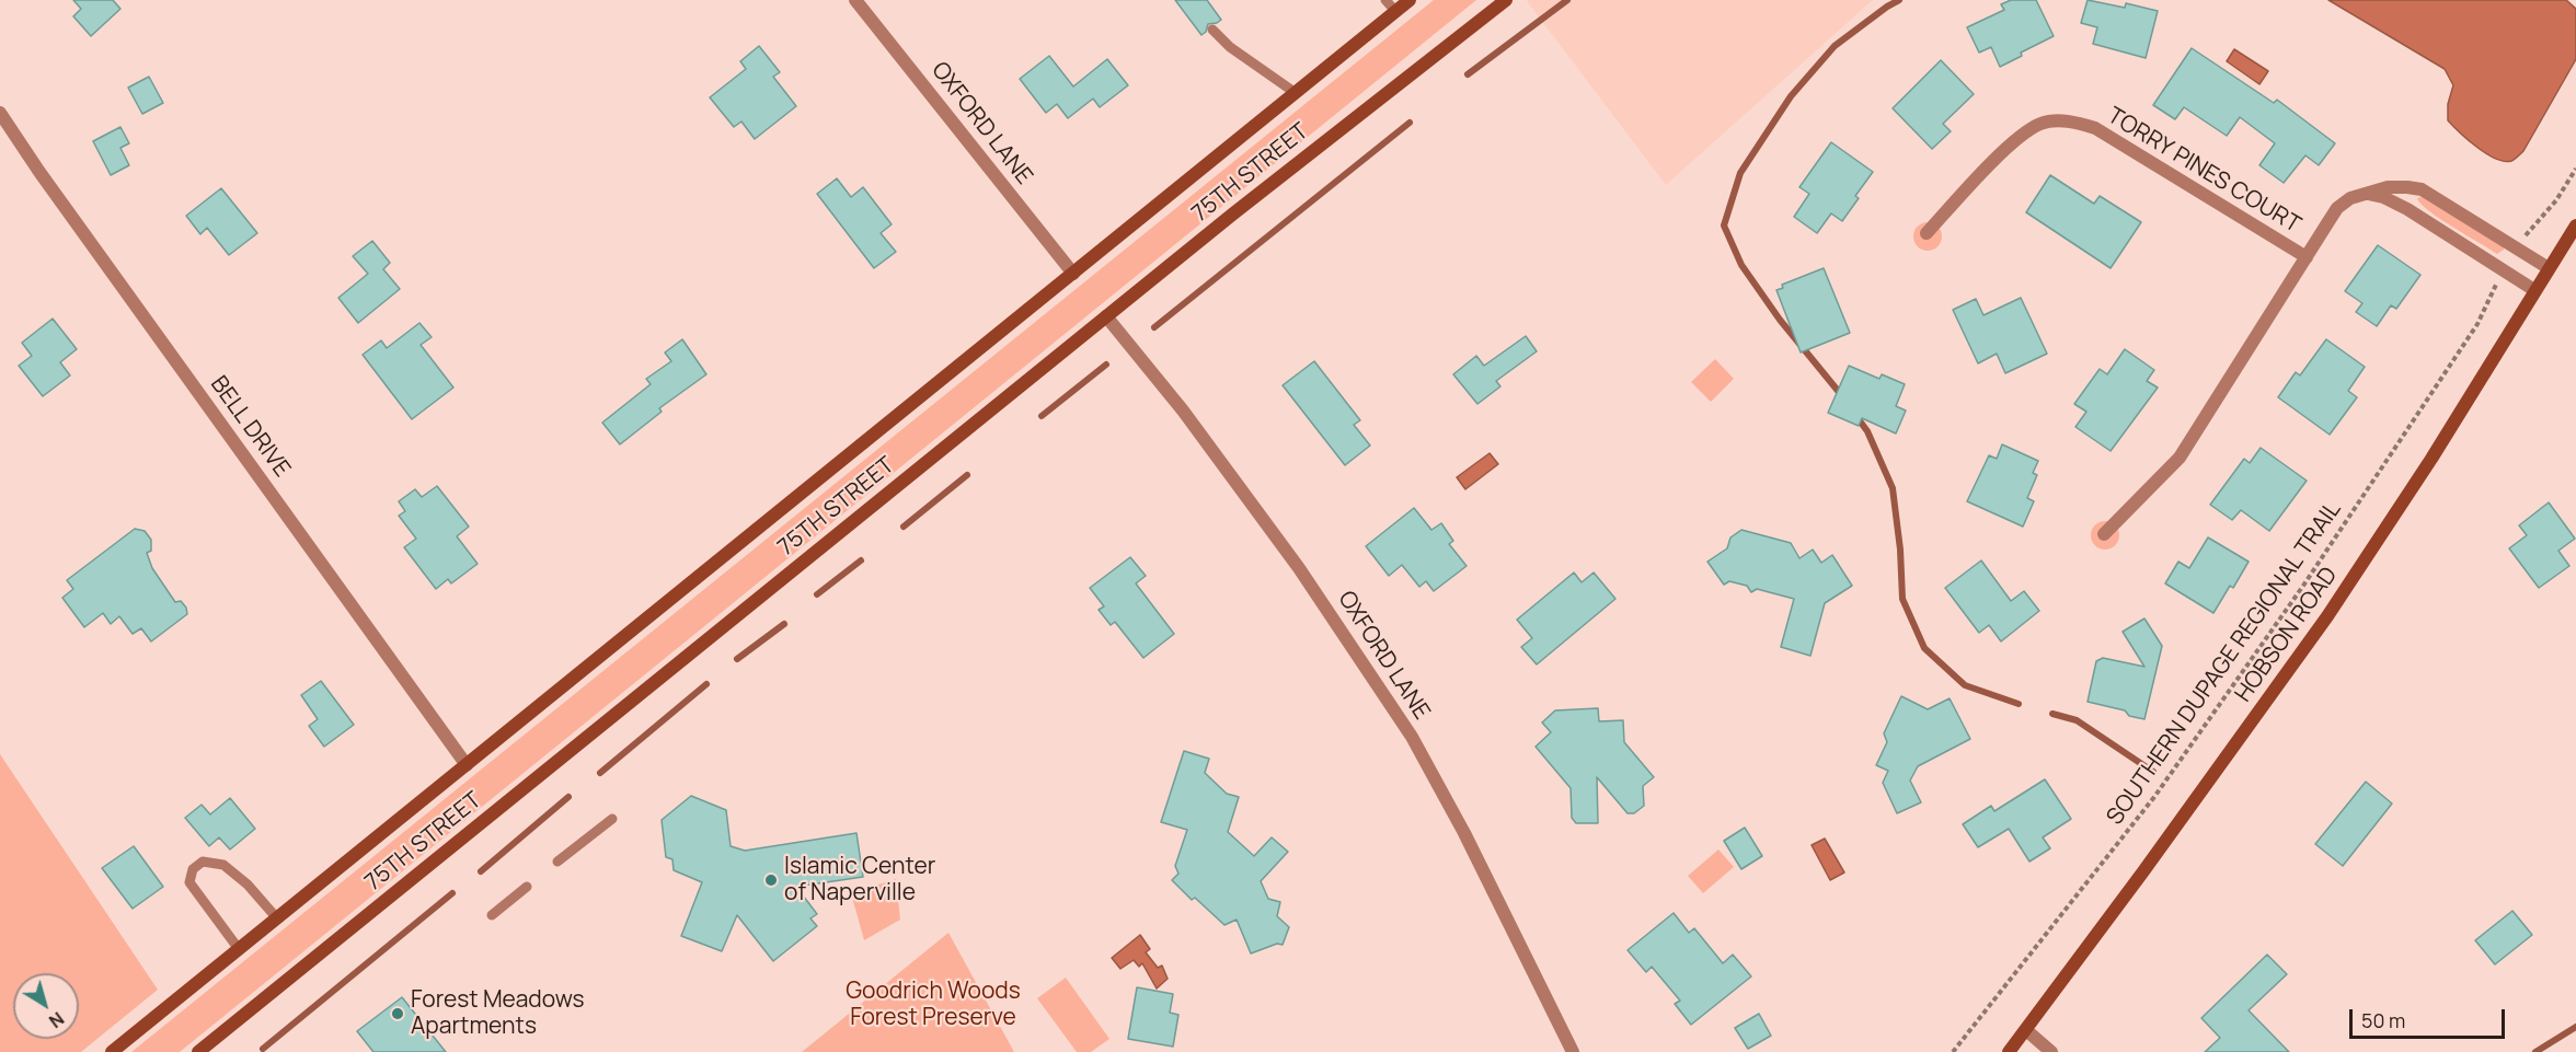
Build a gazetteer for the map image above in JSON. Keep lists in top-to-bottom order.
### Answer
{
  "streets": {
    "main road": ["75TH STREET", "HOBSON ROAD"],
    "street": ["OXFORD LANE", "TORRY PINES COURT", "BELL DRIVE"],
    "path": ["SOUTHERN DUPAGE REGIONAL TRAIL"]
  },
  "crossings": [
    ["OXFORD LANE", "75TH STREET"],
    ["75TH STREET", "BELL DRIVE"]
  ],
  "parks": ["Goodrich Woods Forest Preserve"],
  "places": ["Islamic Center of Naperville", "Forest Meadows Apartments"],
  "scale_bar": "50 m",
  "north": "bottom right"
}
